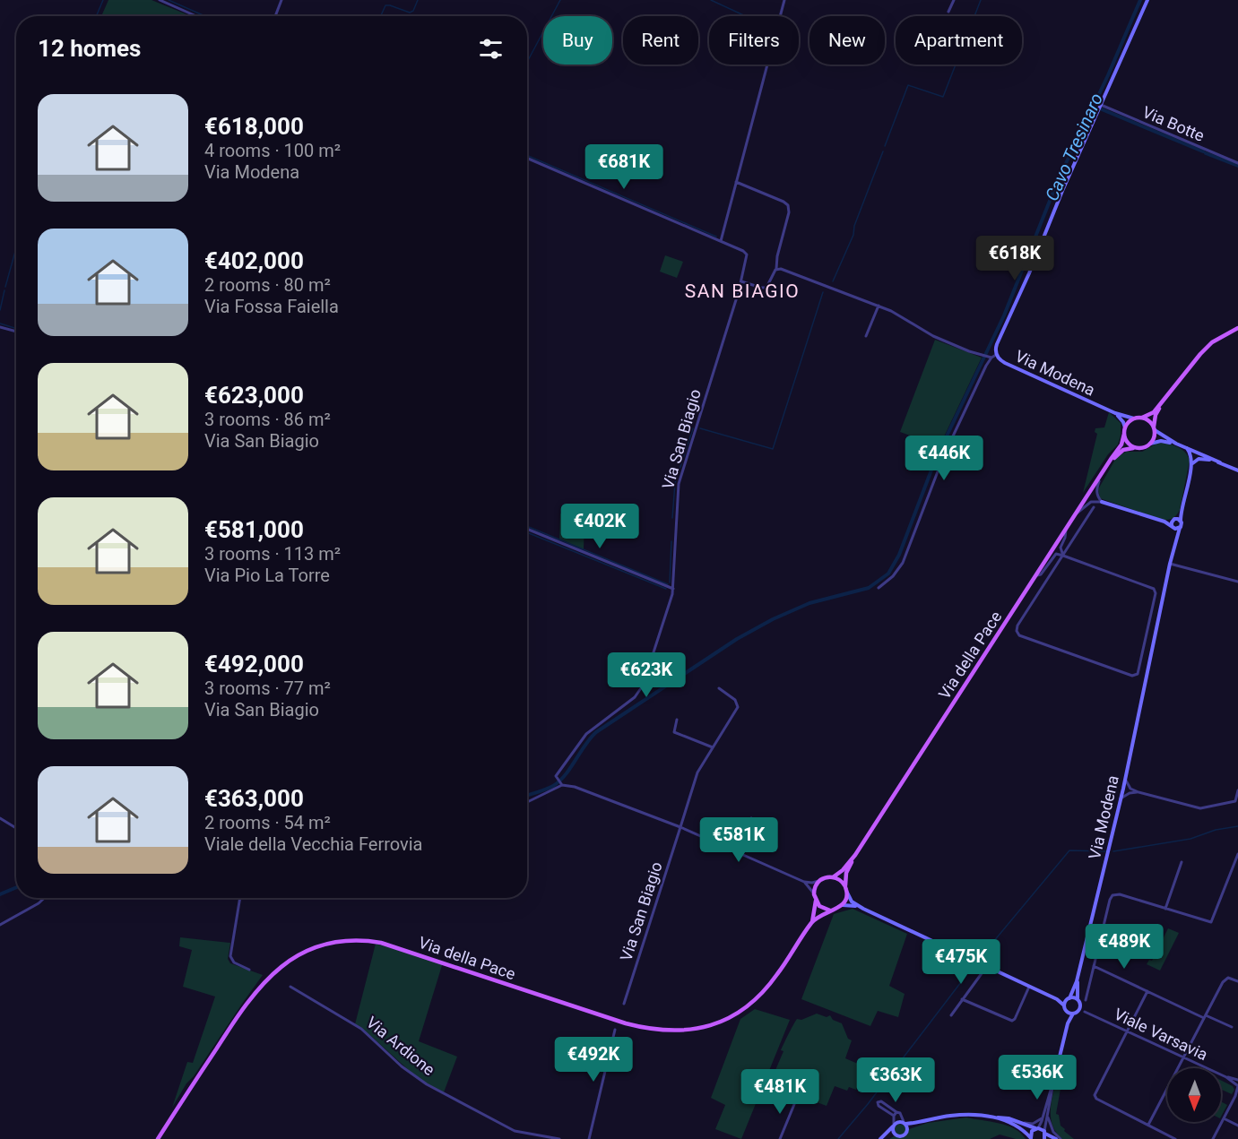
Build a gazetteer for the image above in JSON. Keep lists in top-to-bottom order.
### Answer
{
  "streets": {
    "main road": ["Via della Pace"],
    "street": [
      "Via Botte",
      "Via Modena",
      "Via San Biagio",
      "Viale Varsavia",
      "Via Ardione"
    ]
  },
  "crossings": [
    ["Via Botte", "Via Modena"],
    ["Via Modena", "Via della Pace"],
    ["Via Modena", "Viale Varsavia"]
  ],
  "districts": ["SAN BIAGIO"],
  "water": ["Cavo Tresinaro"],
  "north": "bottom",
  "page": {
    "chip": [
      "Buy",
      "Rent",
      "Filters",
      "New",
      "Apartment"
    ],
    "heading": "12 homes",
    "list": [
      {
        "name": "€618,000",
        "note": "4 rooms · 100 m² · Via Modena"
      },
      {
        "name": "€402,000",
        "note": "2 rooms · 80 m² · Via Fossa Faiella"
      },
      {
        "name": "€623,000",
        "note": "3 rooms · 86 m² · Via San Biagio"
      },
      {
        "name": "€581,000",
        "note": "3 rooms · 113 m² · Via Pio La Torre"
      },
      {
        "name": "€492,000",
        "note": "3 rooms · 77 m² · Via San Biagio"
      },
      {
        "name": "€363,000",
        "note": "2 rooms · 54 m² · Viale della Vecchia Ferrovia"
      }
    ],
    "price": [
      "€681K",
      "€618K",
      "€446K",
      "€402K",
      "€623K",
      "€581K",
      "€489K",
      "€475K",
      "€492K",
      "€536K",
      "€363K",
      "€481K"
    ]
  }
}
